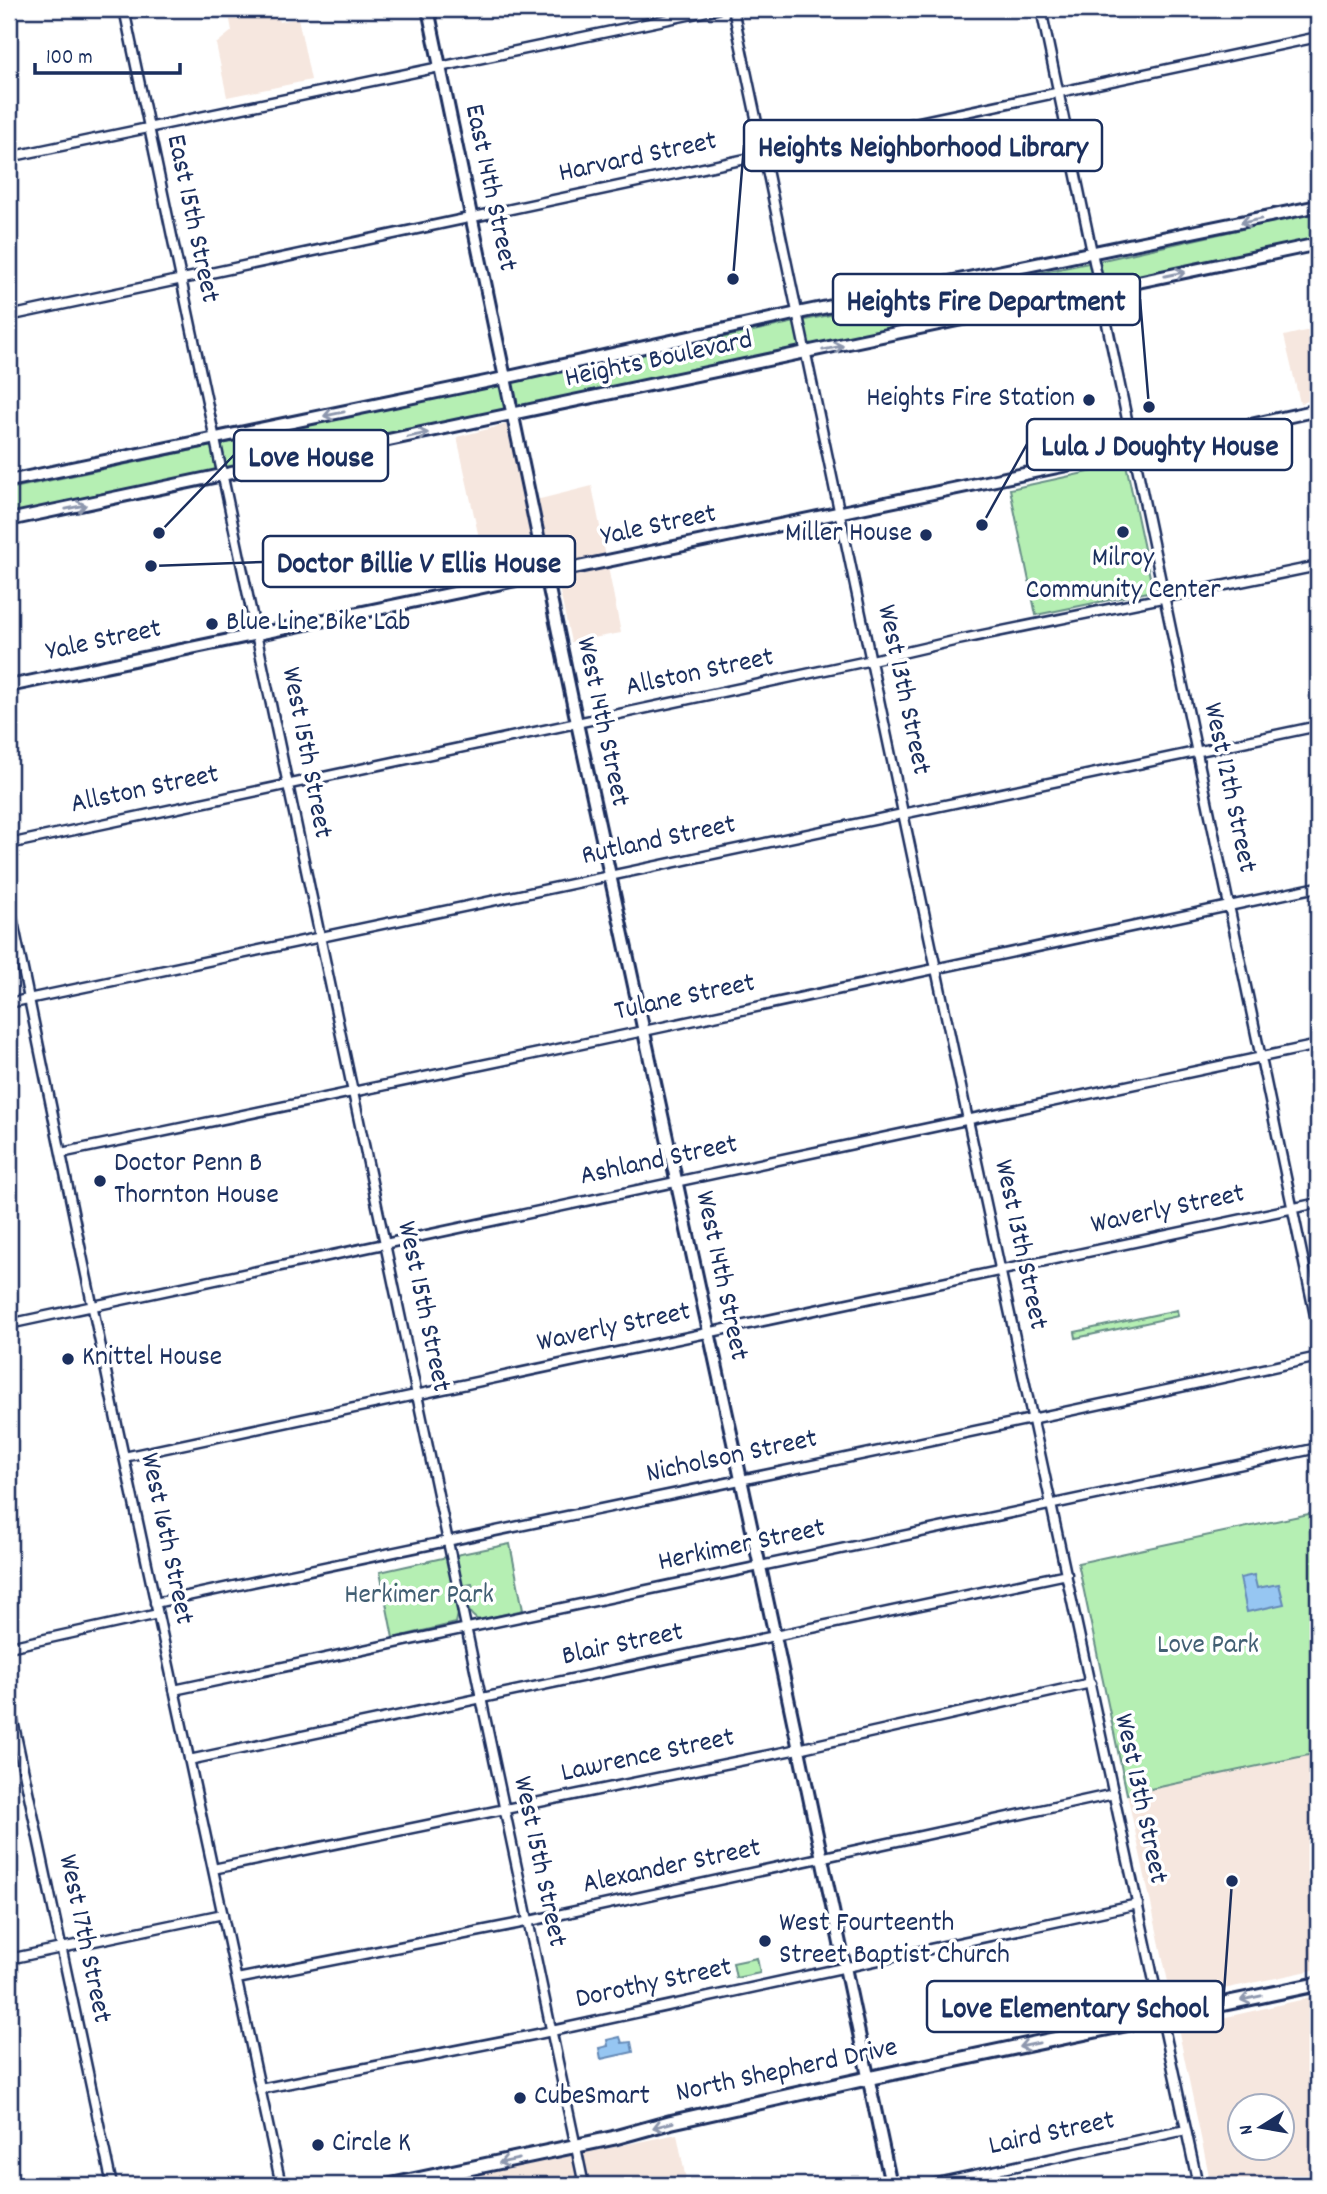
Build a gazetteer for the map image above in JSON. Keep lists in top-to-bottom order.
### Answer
{
  "streets": {
    "main road": [
      "East 14th Street",
      "Heights Boulevard",
      "Yale Street",
      "West 14th Street",
      "North Shepherd Drive"
    ],
    "street": [
      "Harvard Street",
      "East 15th Street",
      "Allston Street",
      "West 13th Street",
      "West 15th Street",
      "West 12th Street",
      "Rutland Street",
      "Tulane Street",
      "Ashland Street",
      "Waverly Street",
      "Nicholson Street",
      "West 16th Street",
      "Herkimer Street",
      "Blair Street",
      "Lawrence Street",
      "Alexander Street",
      "West 17th Street",
      "Dorothy Street",
      "Laird Street"
    ]
  },
  "crossings": [
    ["Harvard Street", "East 14th Street"],
    ["Harvard Street", "East 15th Street"],
    ["Harvard Street", "West 13th Street"],
    ["Harvard Street", "West 12th Street"],
    ["East 14th Street", "Heights Boulevard"],
    ["East 14th Street", "West 14th Street"],
    ["East 15th Street", "Heights Boulevard"],
    ["East 15th Street", "West 15th Street"],
    ["Heights Boulevard", "West 13th Street"],
    ["Heights Boulevard", "West 14th Street"],
    ["Heights Boulevard", "West 15th Street"],
    ["Heights Boulevard", "West 12th Street"],
    ["Yale Street", "West 13th Street"],
    ["Yale Street", "West 14th Street"],
    ["Yale Street", "West 15th Street"],
    ["Yale Street", "West 12th Street"],
    ["Allston Street", "West 13th Street"],
    ["Allston Street", "West 14th Street"],
    ["Allston Street", "West 15th Street"],
    ["Allston Street", "West 12th Street"],
    ["West 13th Street", "Rutland Street"],
    ["West 13th Street", "Tulane Street"],
    ["West 13th Street", "Ashland Street"],
    ["West 13th Street", "Waverly Street"],
    ["West 13th Street", "Nicholson Street"],
    ["West 13th Street", "Herkimer Street"],
    ["West 13th Street", "Blair Street"],
    ["West 13th Street", "Lawrence Street"],
    ["West 13th Street", "Alexander Street"],
    ["West 13th Street", "Dorothy Street"],
    ["West 13th Street", "North Shepherd Drive"],
    ["West 13th Street", "Laird Street"],
    ["West 14th Street", "Rutland Street"],
    ["West 14th Street", "Tulane Street"],
    ["West 14th Street", "Ashland Street"],
    ["West 14th Street", "Waverly Street"],
    ["West 14th Street", "Nicholson Street"],
    ["West 14th Street", "Herkimer Street"],
    ["West 14th Street", "Blair Street"],
    ["West 14th Street", "Lawrence Street"],
    ["West 14th Street", "Alexander Street"],
    ["West 14th Street", "Dorothy Street"],
    ["West 14th Street", "North Shepherd Drive"],
    ["West 15th Street", "Rutland Street"],
    ["West 15th Street", "Tulane Street"],
    ["West 15th Street", "Ashland Street"],
    ["West 15th Street", "Waverly Street"],
    ["West 15th Street", "Nicholson Street"],
    ["West 15th Street", "Herkimer Street"],
    ["West 15th Street", "Blair Street"],
    ["West 15th Street", "Lawrence Street"],
    ["West 15th Street", "Alexander Street"],
    ["West 15th Street", "Dorothy Street"],
    ["West 15th Street", "North Shepherd Drive"],
    ["West 12th Street", "Rutland Street"],
    ["West 12th Street", "Tulane Street"],
    ["West 12th Street", "Ashland Street"],
    ["West 12th Street", "Waverly Street"],
    ["Rutland Street", "West 16th Street"],
    ["Tulane Street", "West 16th Street"],
    ["Ashland Street", "West 16th Street"],
    ["Waverly Street", "West 16th Street"],
    ["Nicholson Street", "West 16th Street"],
    ["West 16th Street", "Herkimer Street"],
    ["West 16th Street", "Blair Street"],
    ["West 16th Street", "Lawrence Street"],
    ["West 16th Street", "Alexander Street"],
    ["West 16th Street", "Dorothy Street"]
  ],
  "one_way": ["North Shepherd Drive"],
  "parks": ["Herkimer Park", "Love Park"],
  "places": [
    "Heights Neighborhood Library",
    "Heights Fire Station",
    "Heights Fire Department",
    "Lula J Doughty House",
    "Milroy Community Center",
    "Love House",
    "Miller House",
    "Doctor Billie V Ellis House",
    "Blue Line Bike Lab",
    "Doctor Penn B Thornton House",
    "Knittel House",
    "Love Elementary School",
    "West Fourteenth Street Baptist Church",
    "CubeSmart",
    "Circle K"
  ],
  "scale_bar": "100 m",
  "north": "left"
}
